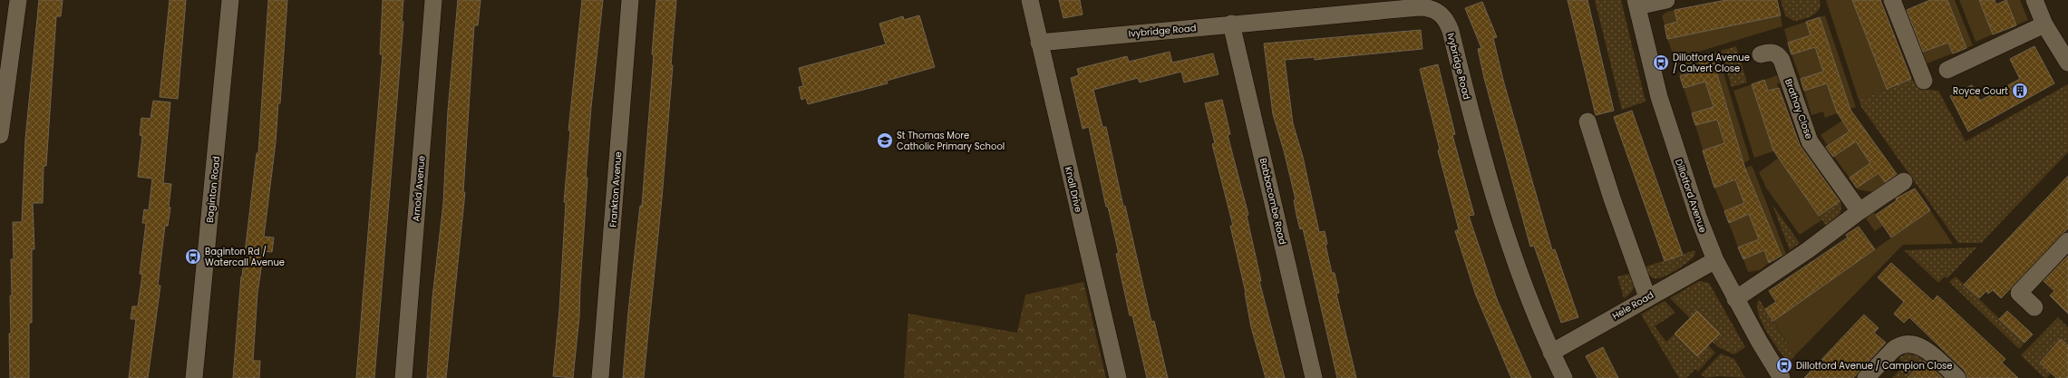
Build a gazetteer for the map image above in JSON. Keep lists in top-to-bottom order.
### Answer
{
  "streets": {
    "street": [
      "Ivybridge Road",
      "Brathay Close",
      "Arnold Avenue",
      "Baginton Road",
      "Frankton Avenue",
      "Knoll Drive",
      "Dillotford Avenue",
      "Babbacombe Road",
      "Hele Road"
    ]
  },
  "crossings": [
    ["Ivybridge Road", "Knoll Drive"],
    ["Ivybridge Road", "Babbacombe Road"],
    ["Ivybridge Road", "Hele Road"],
    ["Dillotford Avenue", "Hele Road"]
  ],
  "places": {
    "bus stop": ["Dillotford Avenue / Calvert Close", "Baginton Rd / Watercall Avenue", "Dillotford Avenue / Campion Close"],
    "building": ["Royce Court"],
    "school or university": ["St Thomas More Catholic Primary School"]
  }
}
